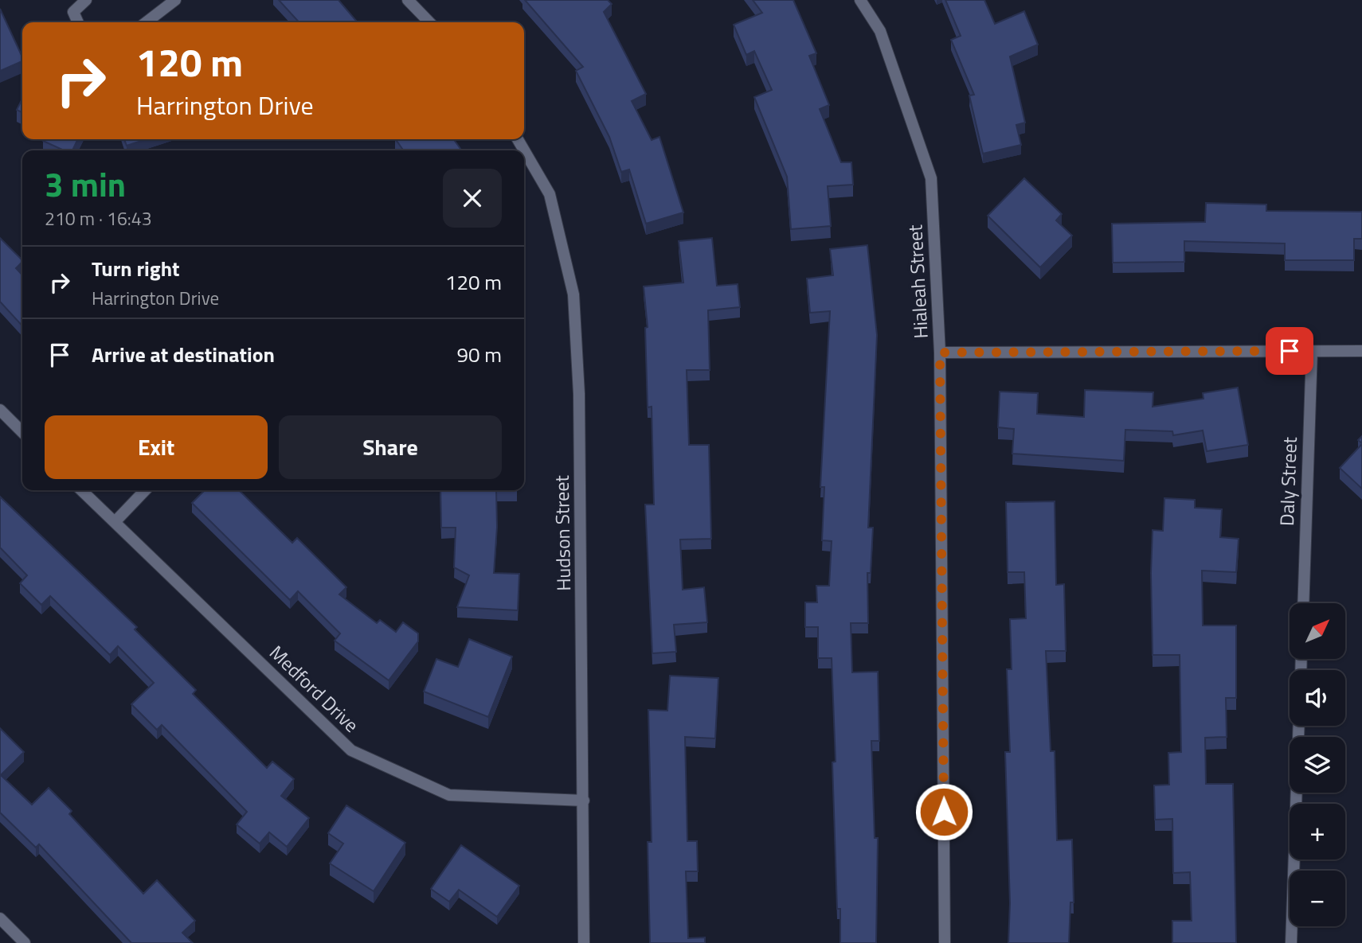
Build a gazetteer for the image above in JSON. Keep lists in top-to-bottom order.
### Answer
{
  "streets": {
    "street": [
      "Hialeah Street",
      "Daly Street",
      "Hudson Street",
      "Medford Drive"
    ]
  },
  "crossings": [
    ["Hudson Street", "Medford Drive"]
  ],
  "north": "top right",
  "page": {
    "turn": ["120 m", "Harrington Drive"],
    "heading": ["3 min", "210 m · 16:43"],
    "list": [
      {
        "name": "Turn right",
        "note": "Harrington Drive",
        "value": "120 m"
      },
      {
        "name": "Arrive at destination",
        "value": "90 m"
      }
    ],
    "buttons": ["Exit", "Share"],
    "map_buttons": ["+", "−"]
  }
}
